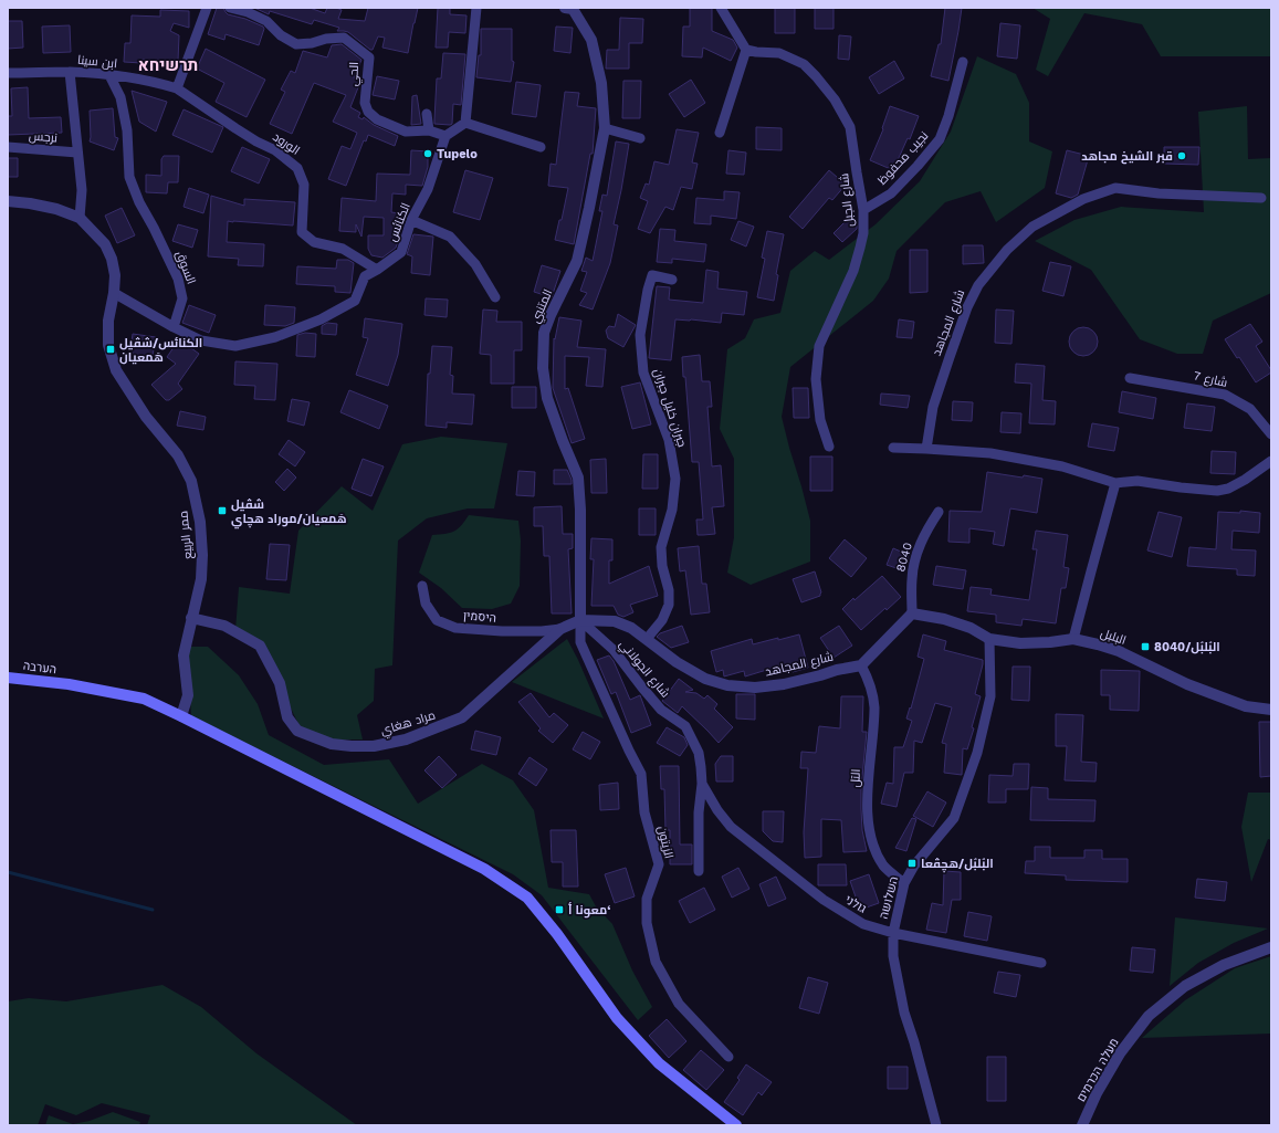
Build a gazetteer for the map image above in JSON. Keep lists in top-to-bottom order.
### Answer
{
  "streets": {
    "main road": ["הערבה"],
    "street": [
      "ابن سينا",
      "الحي",
      "نرجس",
      "الورود",
      "نجيب محفوظ",
      "شارع الجبل",
      "الكنائس",
      "السوق",
      "المتنبي",
      "شارع المجاهد",
      "شارع 7",
      "جبران خليل جبران",
      "ممر الربيع",
      "8040",
      "היסמין",
      "البلبل",
      "شارع الجولاني",
      "مراد هغاي",
      "التل",
      "الزيتون",
      "השלושה",
      "גולני",
      "מעלה הכרמים"
    ]
  },
  "crossings": [
    ["ابن سينا", "الورود"],
    ["ابن سينا", "السوق"],
    ["الحي", "الكنائس"],
    ["الورود", "الكنائس"],
    ["نجيب محفوظ", "شارع الجبل"],
    ["الكنائس", "السوق"],
    ["المتنبي", "شارع المجاهد"],
    ["المتنبي", "شارع الجولاني"],
    ["المتنبي", "مراد هغاي"],
    ["المتنبي", "الزيتون"],
    ["شارع المجاهد", "جبران خليل جبران"],
    ["شارع المجاهد", "شارع الجولاني"],
    ["شارع المجاهد", "مراد هغاي"],
    ["شارع المجاهد", "التل"],
    ["شارع المجاهد", "الزيتون"],
    ["ممر الربيع", "הערבה"],
    ["ممر الربيع", "مراد هغاي"],
    ["היסמין", "مراد هغاي"],
    ["البلبل", "השלושה"],
    ["شارع الجولاني", "مراد هغاي"],
    ["شارع الجولاني", "الزيتون"],
    ["شارع الجولاني", "גולני"],
    ["مراد هغاي", "الزيتون"],
    ["التل", "השלושה"],
    ["השלושה", "גולני"]
  ],
  "districts": ["תרשיחא"],
  "places": {
    "other": ["Tupelo", "قبر الشيخ مجاهد"],
    "transit": [
      "الكنائس/شڤيل هَمعيان",
      "شڤيل هَمعيان/موراد هچاي",
      "البُلبُل/8040",
      "البُلبُل/هچڤعا",
      "معونا أ‘"
    ]
  }
}
